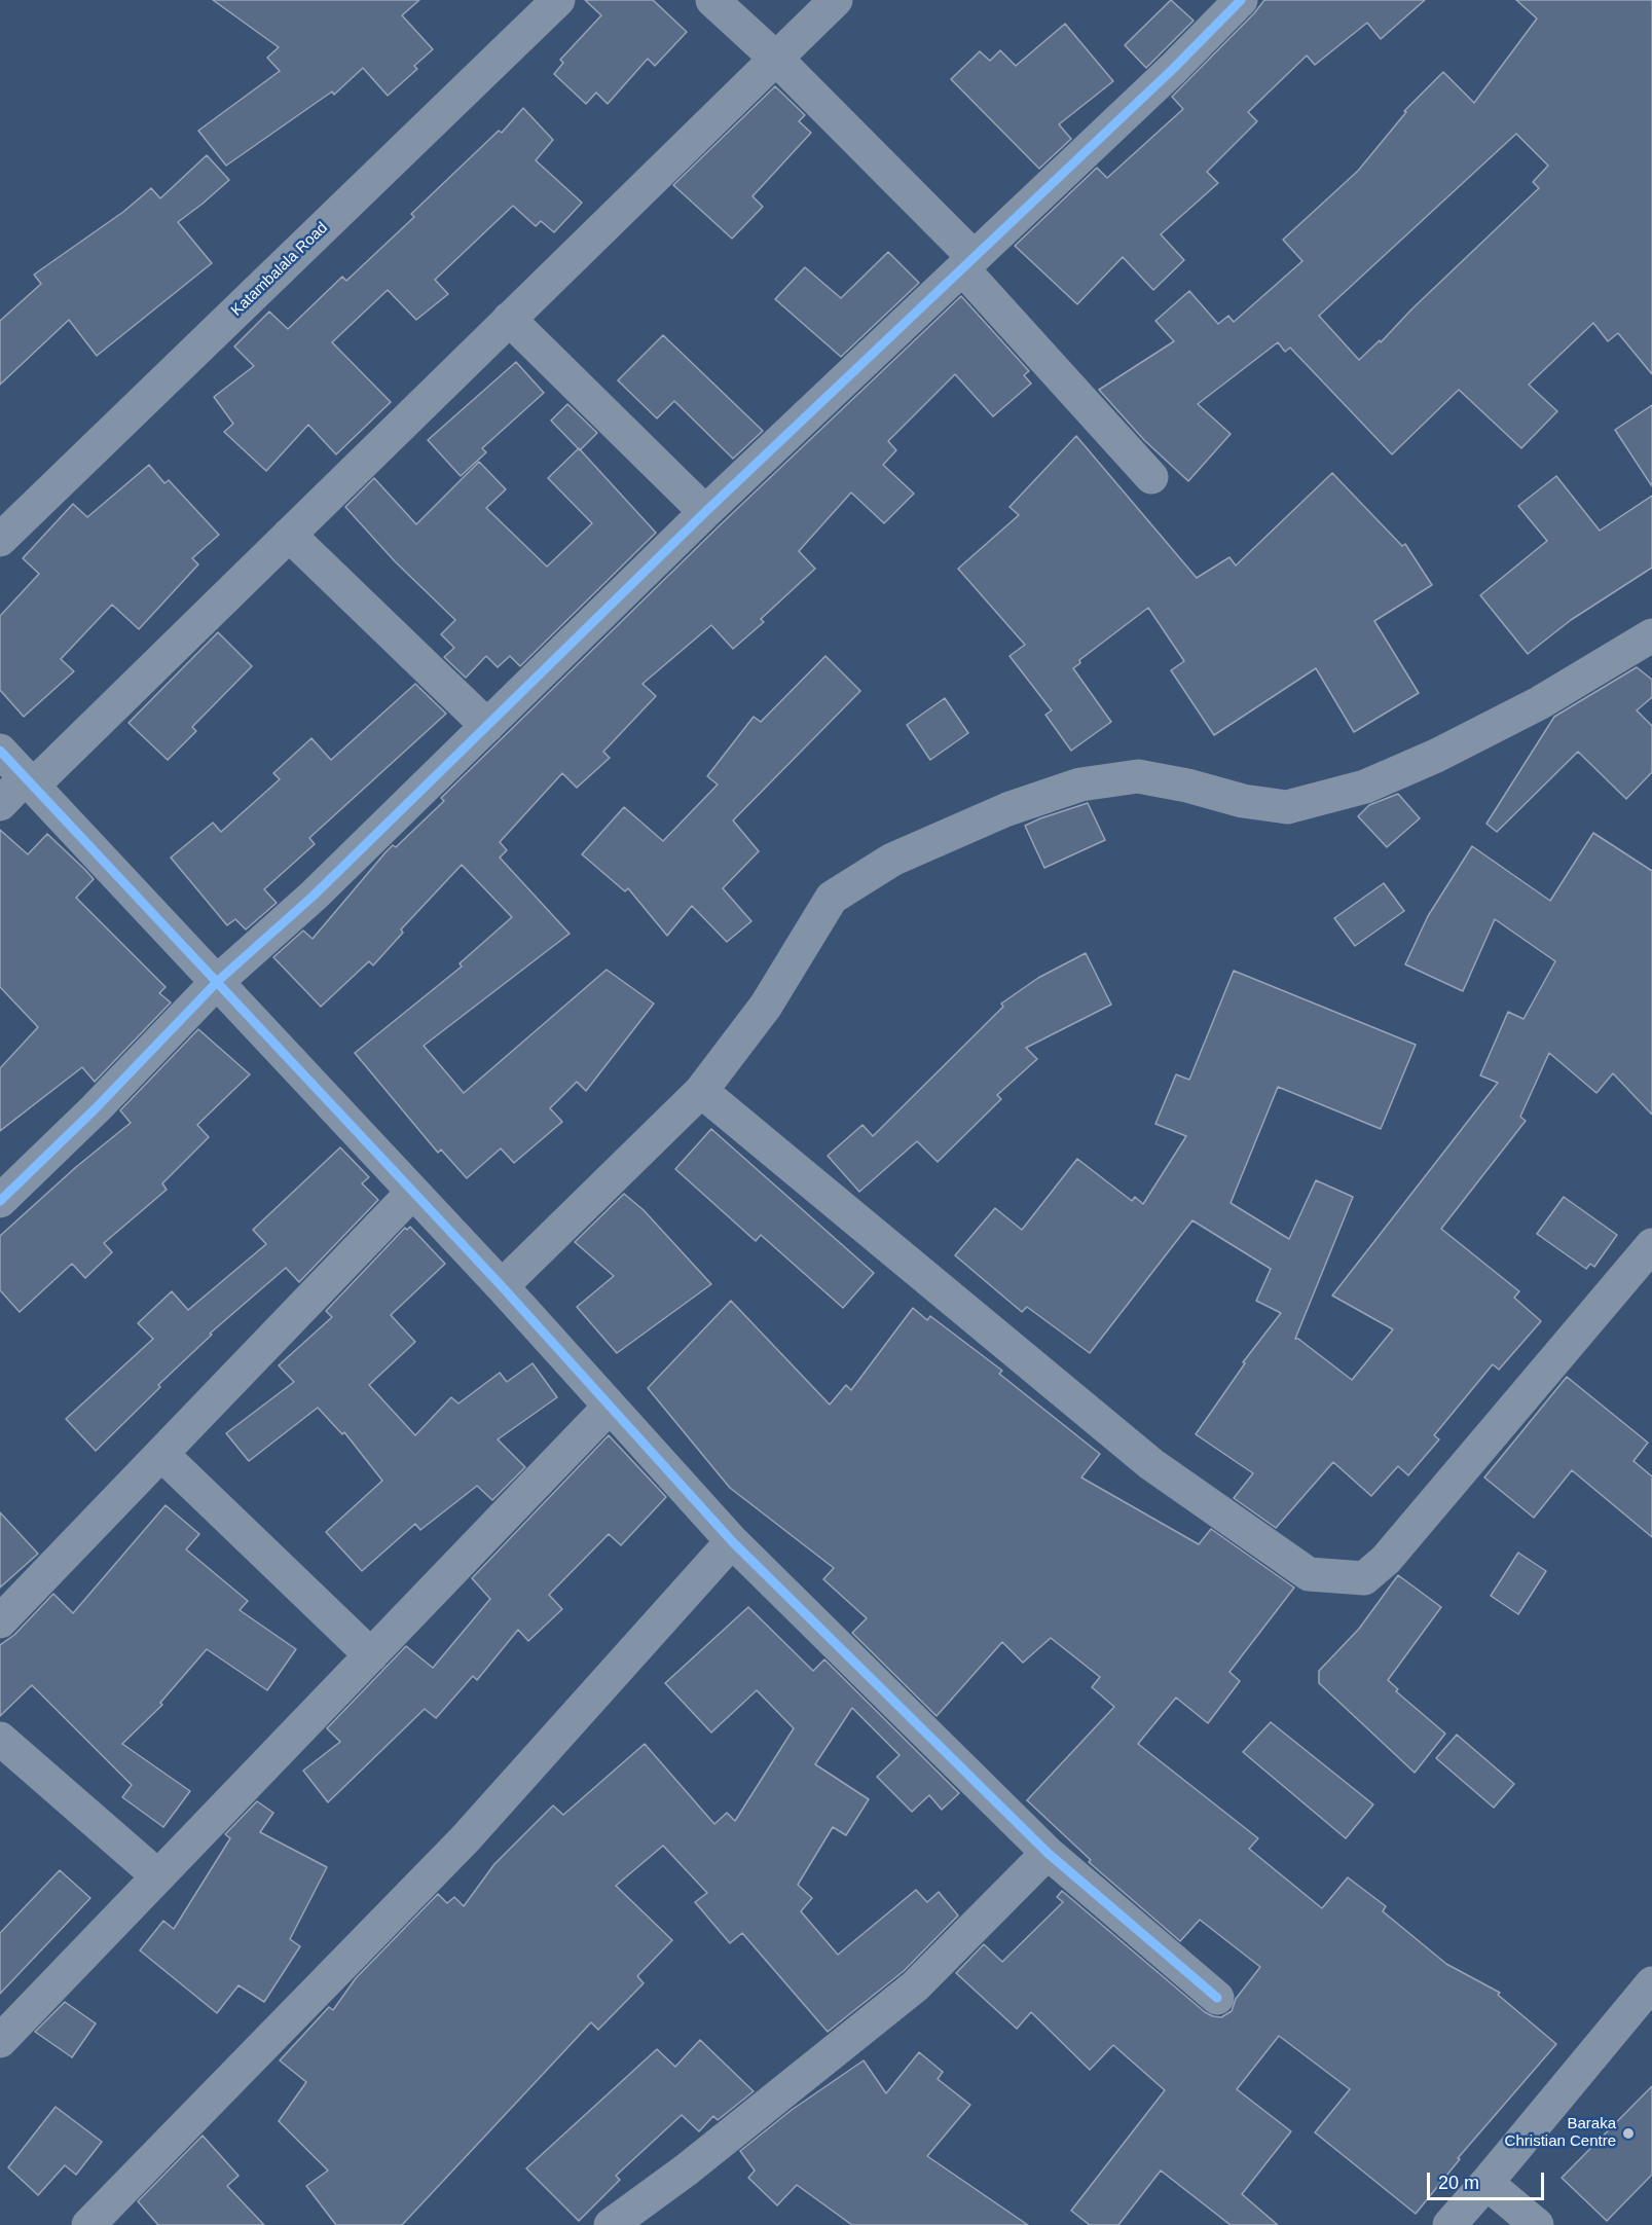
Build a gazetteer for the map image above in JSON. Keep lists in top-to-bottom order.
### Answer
{
  "streets": {
    "street": ["Katambalala Road"]
  },
  "places": ["Baraka Christian Centre"],
  "scale_bar": "20 m"
}
